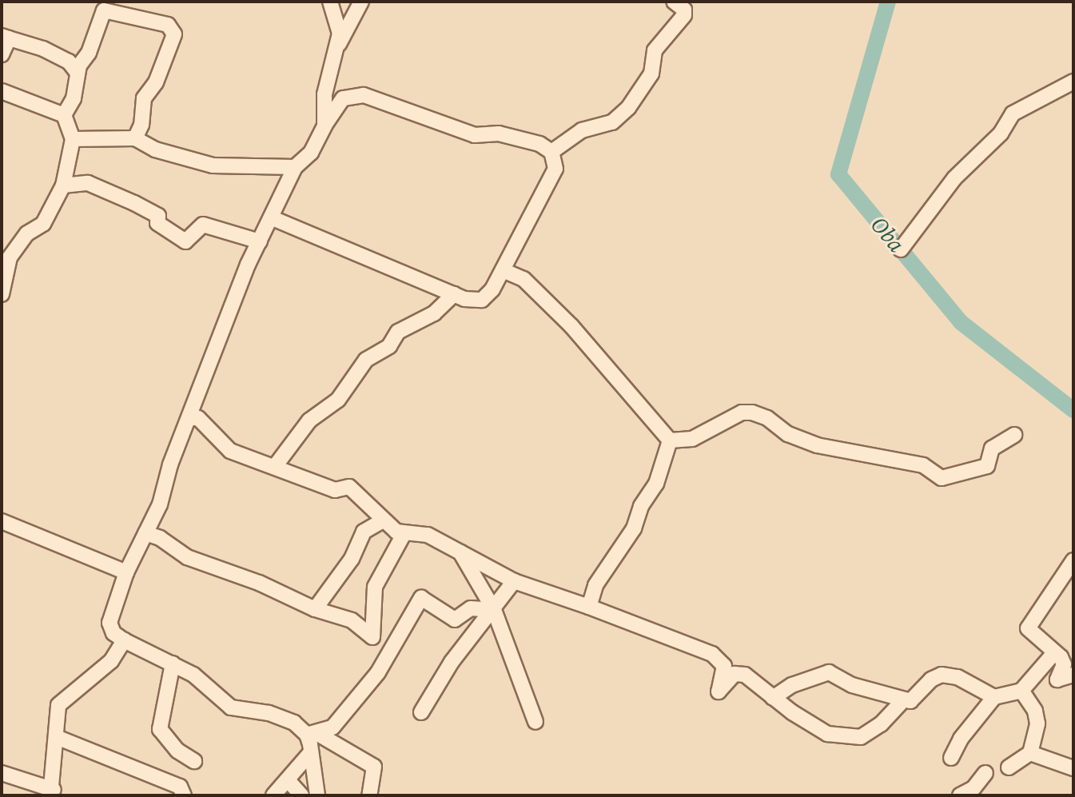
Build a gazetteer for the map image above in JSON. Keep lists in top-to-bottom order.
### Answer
{
  "water": ["Oba"]
}
